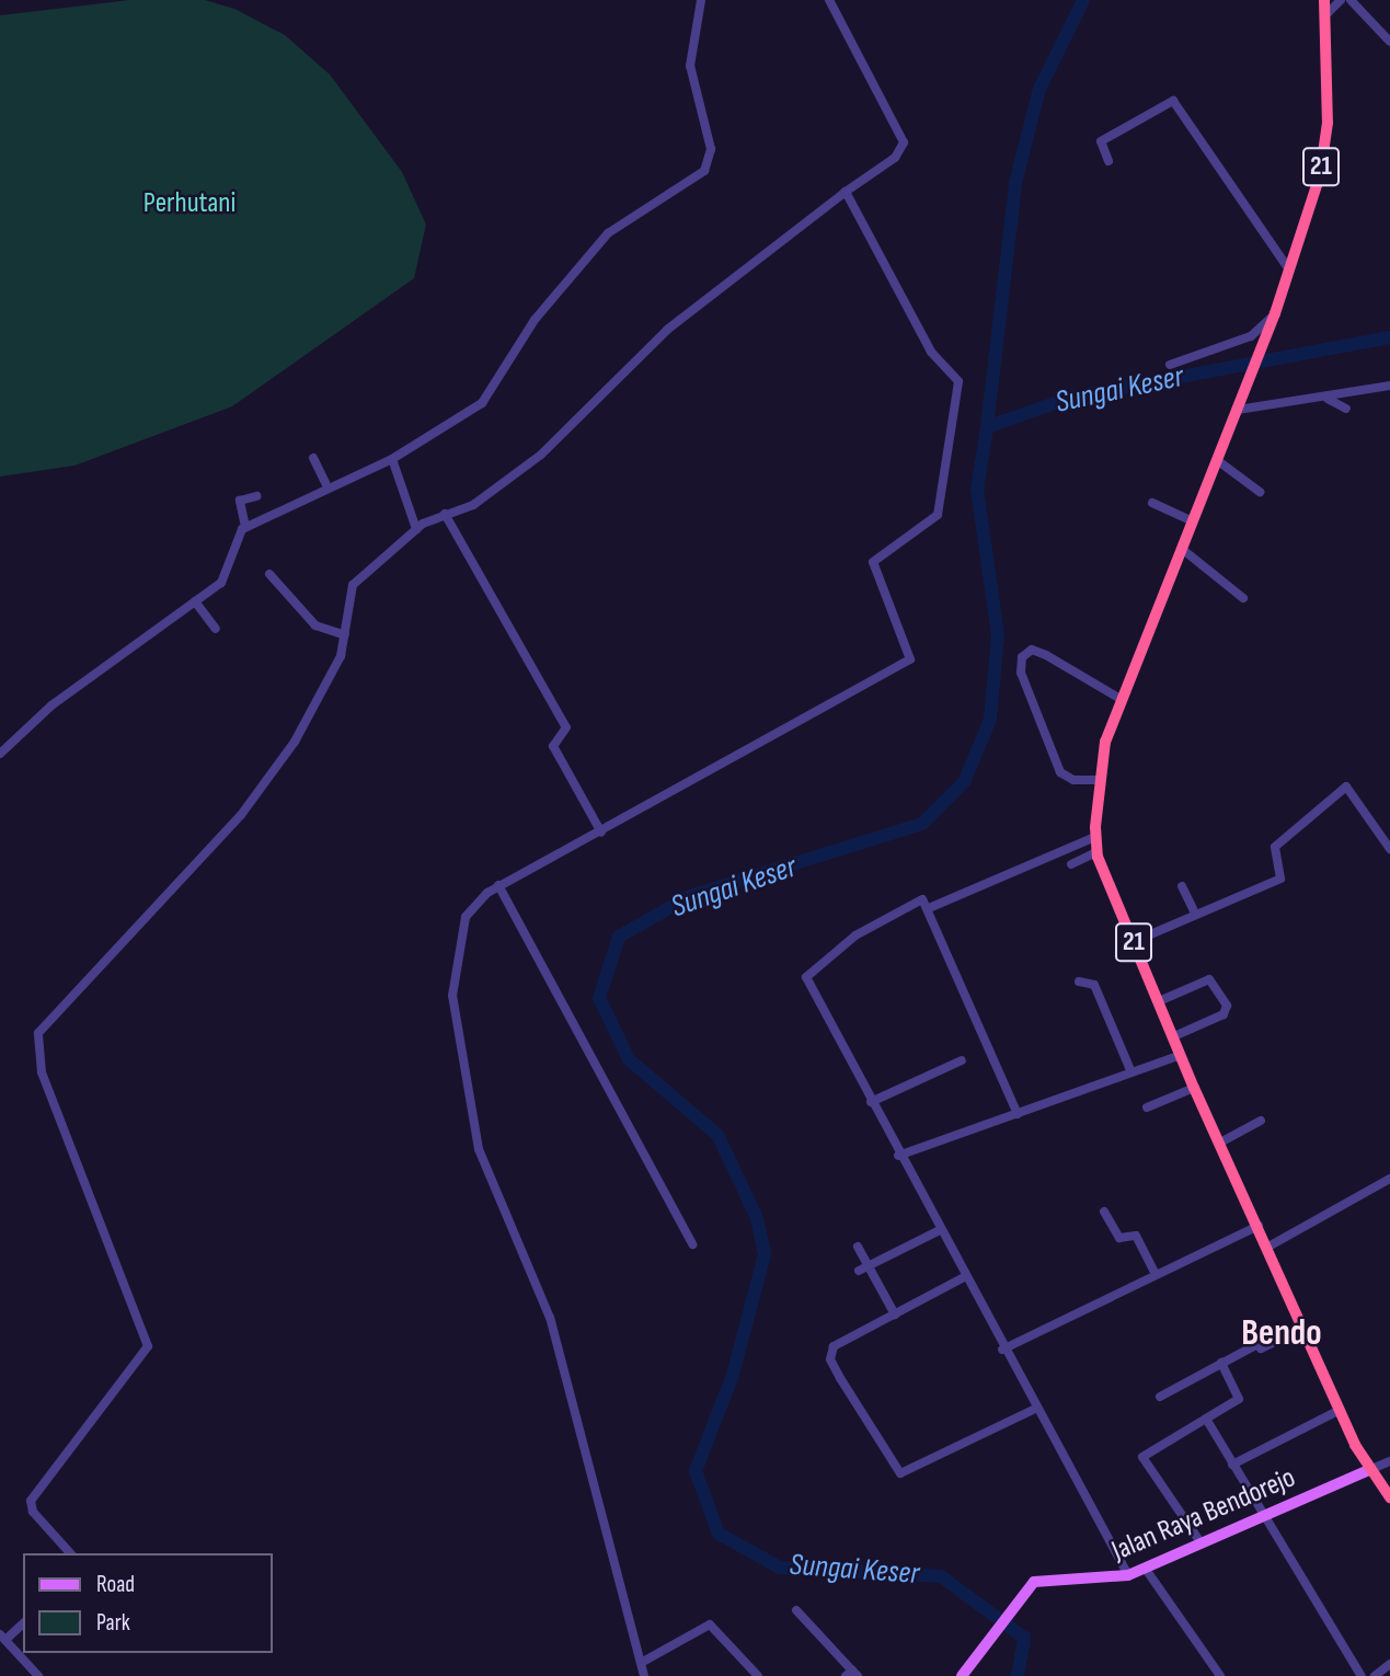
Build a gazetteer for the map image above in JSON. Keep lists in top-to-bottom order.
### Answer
{
  "streets": {
    "highway": ["21"],
    "main road": ["Jalan Raya Bendorejo"]
  },
  "crossings": [
    ["21", "Jalan Raya Bendorejo"]
  ],
  "districts": ["Bendo"],
  "water": ["Sungai Keser"],
  "parks": ["Perhutani"],
  "legend": ["Road", "Park"]
}
